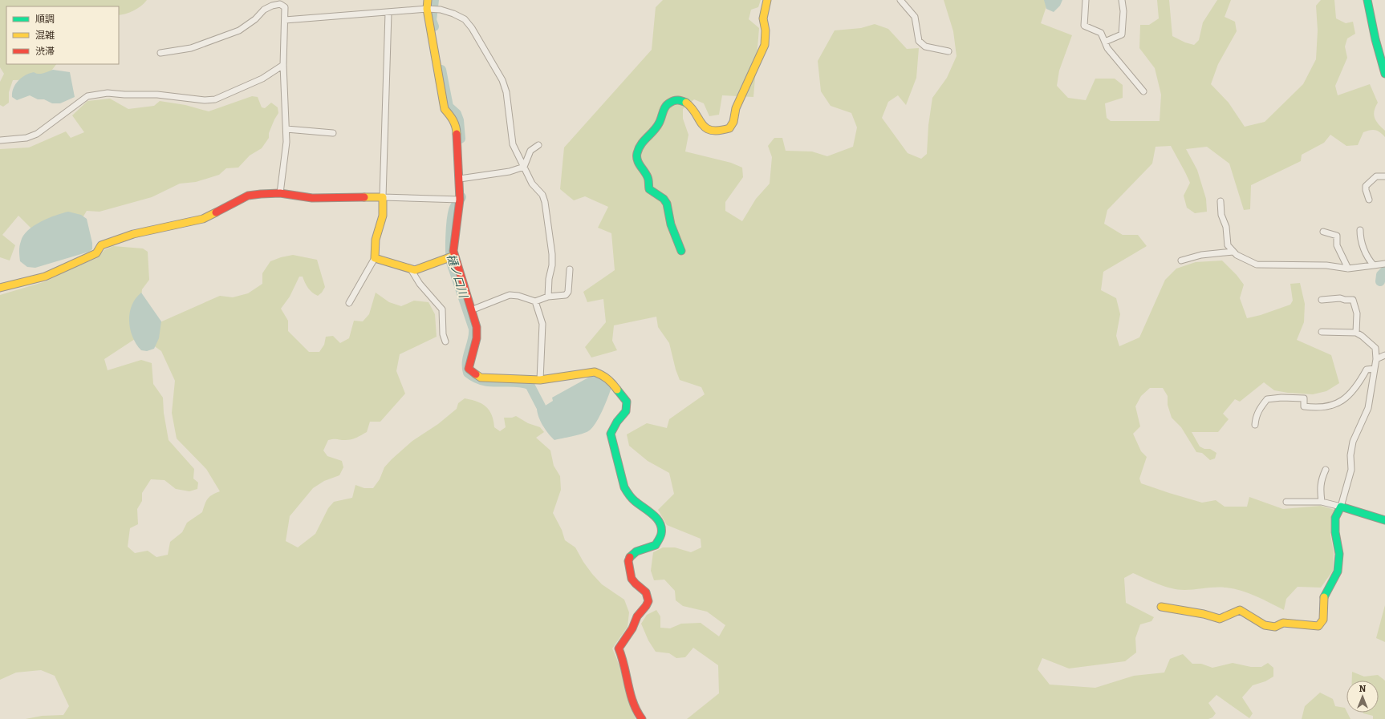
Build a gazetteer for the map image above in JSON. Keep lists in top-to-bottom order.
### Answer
{
  "water": ["樋ノ口川"],
  "legend": ["順調", "混雑", "渋滞"],
  "north": "top"
}
